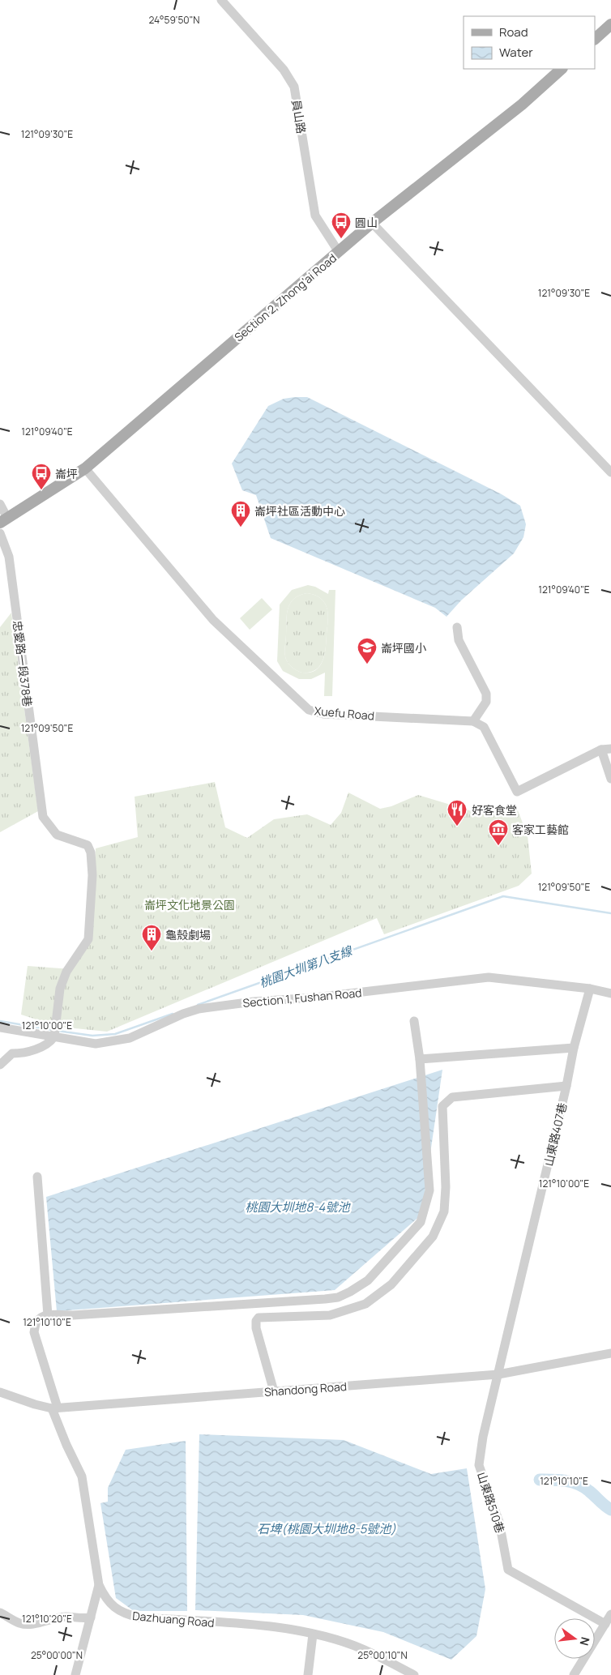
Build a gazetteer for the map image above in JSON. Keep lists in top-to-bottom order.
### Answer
{
  "streets": {
    "main road": ["Section 2, Zhong'ai Road"],
    "street": [
      "員山路",
      "忠愛路一段378巷",
      "Xuefu Road",
      "Section 1, Fushan Road",
      "山東路407巷",
      "Shandong Road",
      "山東路510巷",
      "Dazhuang Road"
    ]
  },
  "crossings": [
    ["員山路", "Section 2, Zhong'ai Road"],
    ["Section 2, Zhong'ai Road", "Xuefu Road"],
    ["忠愛路一段378巷", "Section 1, Fushan Road"],
    ["Section 1, Fushan Road", "山東路407巷"],
    ["山東路407巷", "Shandong Road"],
    ["山東路407巷", "山東路510巷"],
    ["Shandong Road", "山東路510巷"],
    ["Shandong Road", "Dazhuang Road"]
  ],
  "water": ["桃園大圳第八支線", "桃園大圳地8-4號池", "石埤(桃園大圳地8-5號池)"],
  "parks": ["崙坪文化地景公園"],
  "places": {
    "bus stop": ["圓山", "崙坪"],
    "building": ["崙坪社區活動中心", "龜殼劇場"],
    "school or university": ["崙坪國小"],
    "restaurant": ["好客食堂"],
    "museum": ["客家工藝館"]
  },
  "legend": ["Road", "Water"],
  "north": "right",
  "coordinates": [
    "24°59'50\"N",
    "121°09'30\"E",
    "121°09'40\"E",
    "121°09'50\"E",
    "121°10'00\"E",
    "121°10'10\"E",
    "121°10'20\"E",
    "25°00'00\"N",
    "25°00'10\"N"
  ]
}
